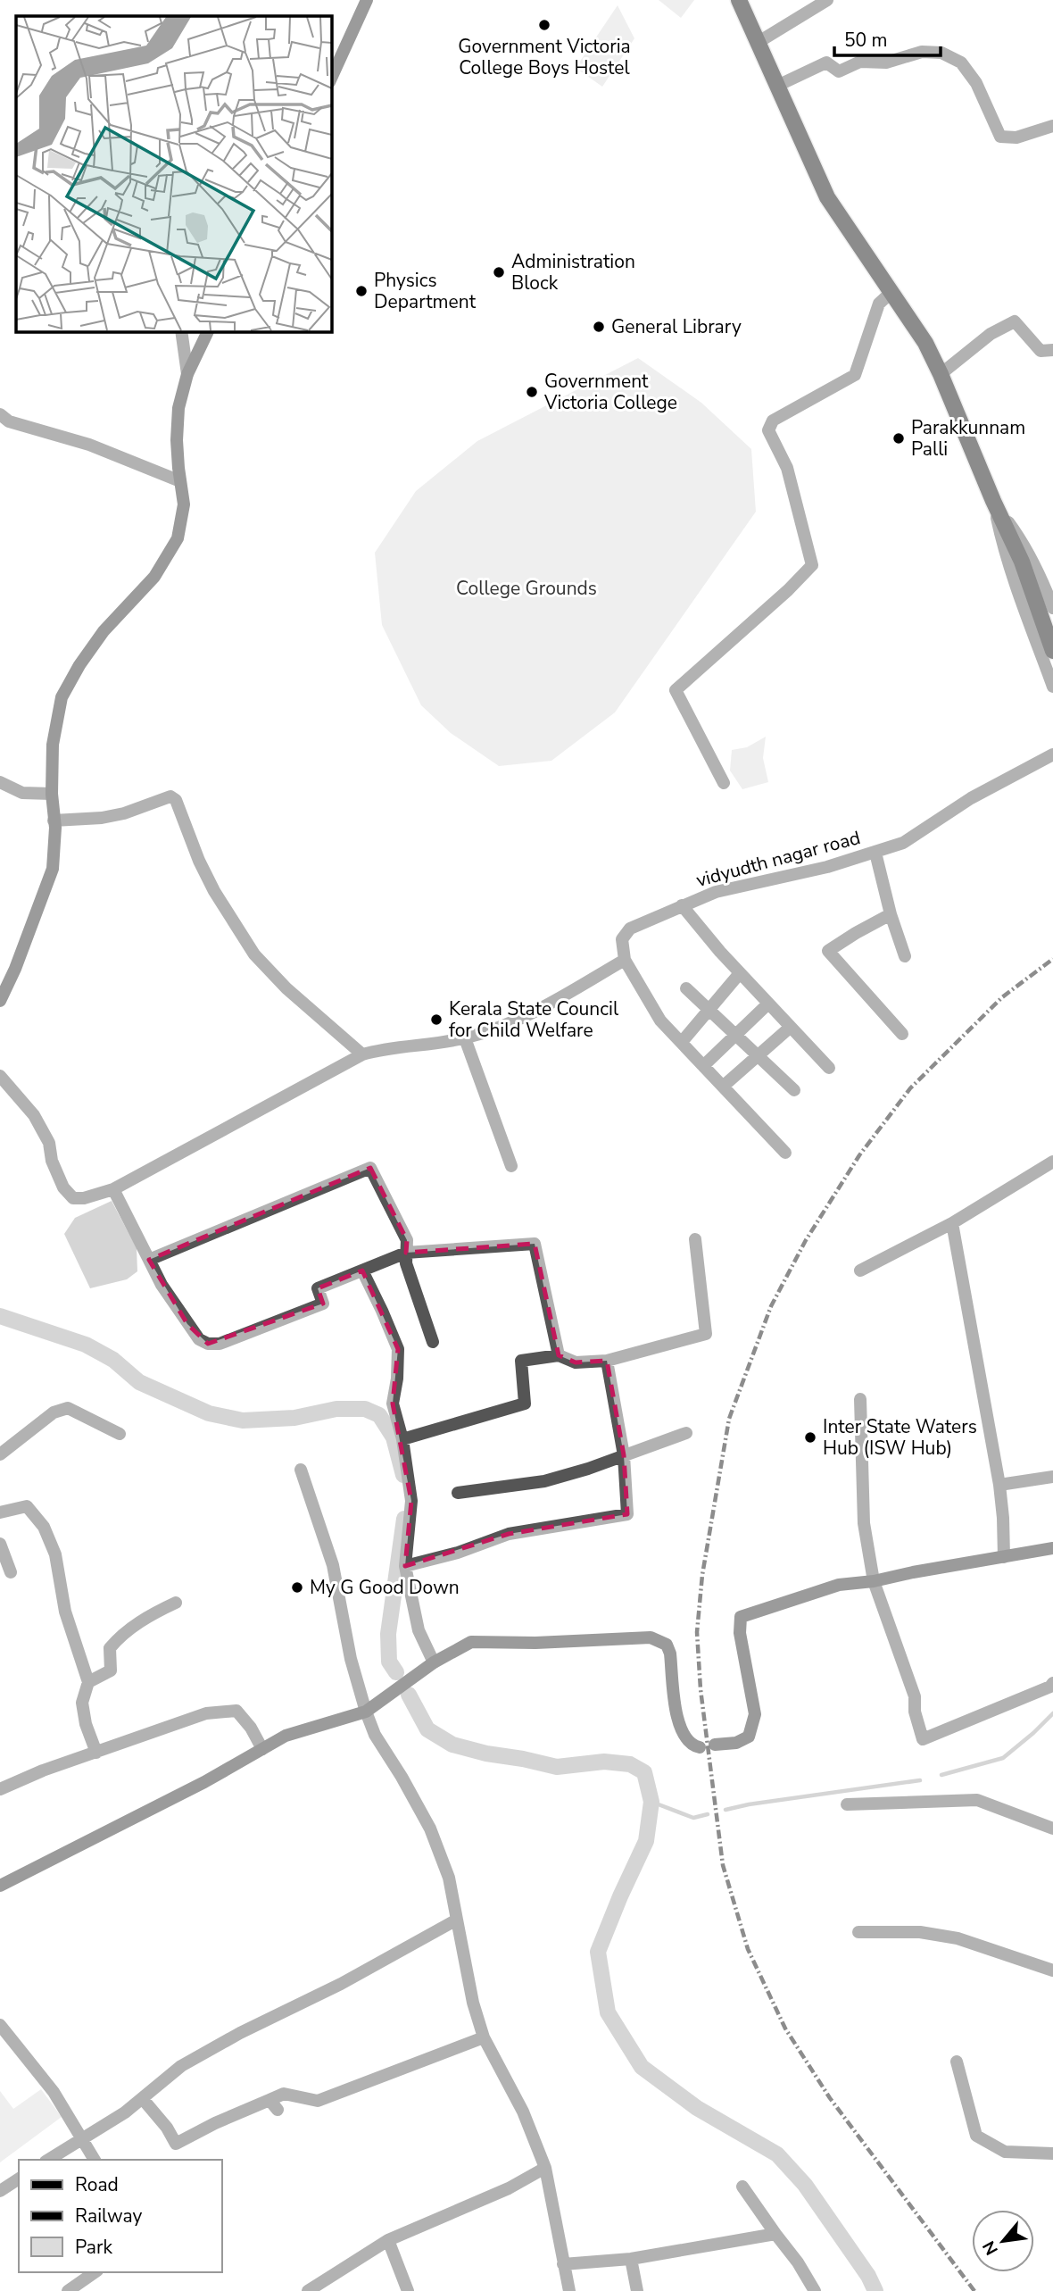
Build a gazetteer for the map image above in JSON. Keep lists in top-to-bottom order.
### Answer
{
  "streets": {
    "street": ["vidyudth nagar road"]
  },
  "parks": ["College Grounds"],
  "places": [
    "Government Victoria College Boys Hostel",
    "Administration Block",
    "Physics Department",
    "General Library",
    "Government Victoria College",
    "Parakkunnam Palli",
    "Kerala State Council for Child Welfare",
    "Inter State Waters Hub (ISW Hub)",
    "My G Good Down"
  ],
  "legend": ["Road", "Railway", "Park"],
  "scale_bar": "50 m",
  "north": "bottom left"
}
